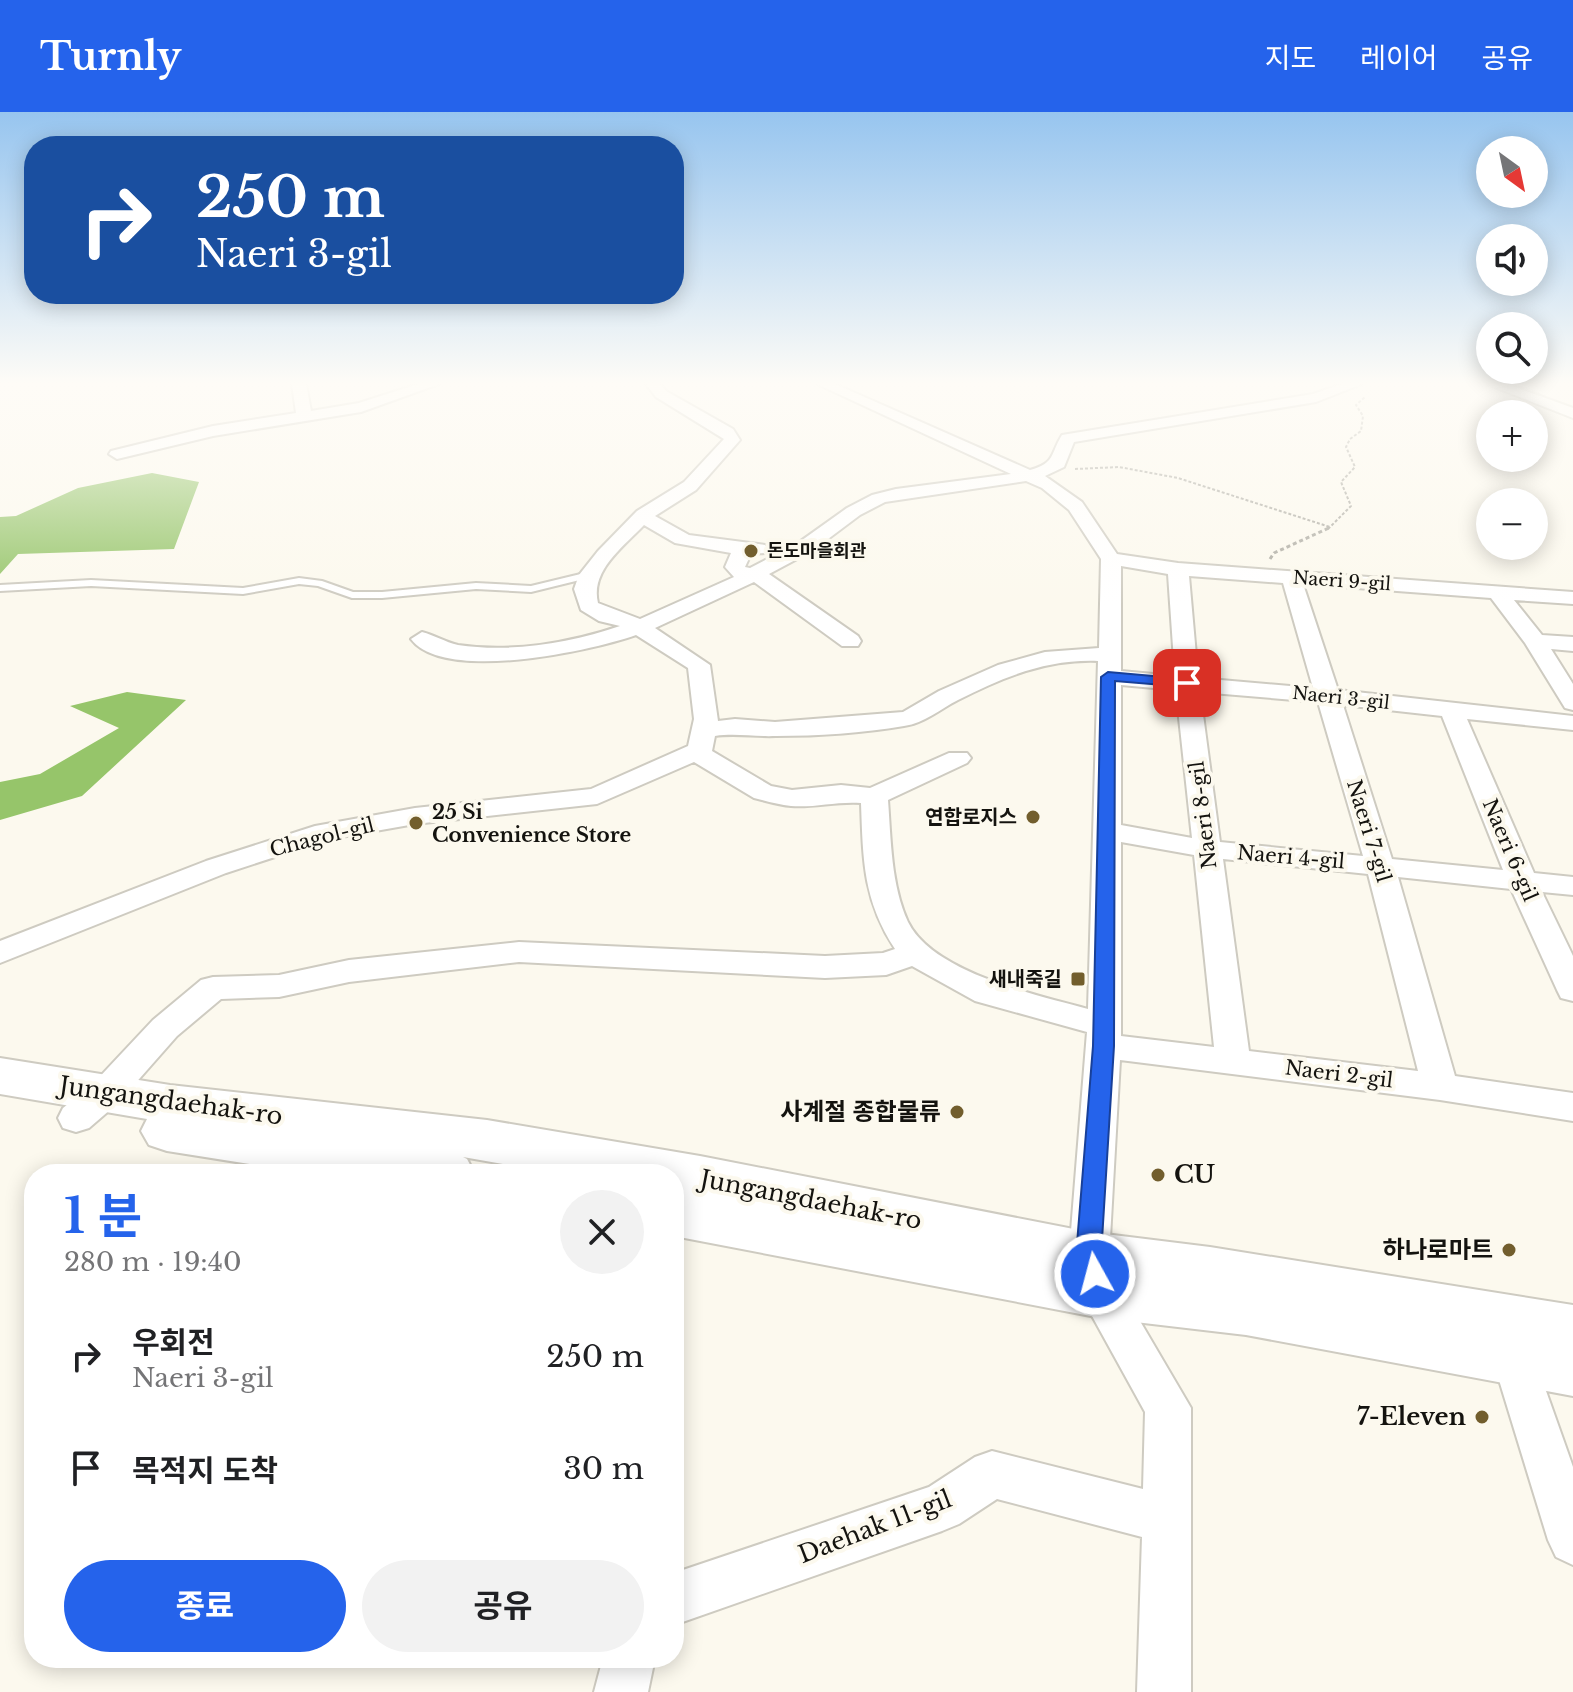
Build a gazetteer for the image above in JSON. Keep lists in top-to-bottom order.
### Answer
{
  "streets": {
    "street": [
      "Naeri 9-gil",
      "Naeri 3-gil",
      "Naeri 8-gil",
      "Naeri 7-gil",
      "Chagol-gil",
      "Naeri 6-gil",
      "Naeri 4-gil",
      "Naeri 2-gil",
      "Jungangdaehak-ro",
      "Daehak 11-gil"
    ]
  },
  "crossings": [
    ["Naeri 9-gil", "Naeri 8-gil"],
    ["Naeri 9-gil", "Naeri 7-gil"],
    ["Naeri 3-gil", "Naeri 8-gil"],
    ["Naeri 3-gil", "Naeri 7-gil"],
    ["Naeri 3-gil", "Chagol-gil"],
    ["Naeri 3-gil", "Naeri 6-gil"],
    ["Naeri 8-gil", "Naeri 4-gil"],
    ["Naeri 8-gil", "Naeri 2-gil"],
    ["Naeri 7-gil", "Naeri 4-gil"],
    ["Naeri 7-gil", "Naeri 2-gil"],
    ["Naeri 6-gil", "Naeri 4-gil"]
  ],
  "places": {
    "other": [
      "돈도마을회관",
      "연합로지스",
      "25 Si Convenience Store",
      "사계절 종합물류",
      "CU",
      "하나로마트",
      "7-Eleven"
    ],
    "transit": ["새내죽길"]
  },
  "north": "bottom right",
  "page": {
    "header": "Turnly",
    "nav": ["지도", "레이어", "공유"],
    "map_buttons": ["+", "−"],
    "turn": ["250 m", "Naeri 3-gil"],
    "heading": ["1 분", "280 m · 19:40"],
    "list": [
      {
        "name": "우회전",
        "note": "Naeri 3-gil",
        "value": "250 m"
      },
      {
        "name": "목적지 도착",
        "value": "30 m"
      }
    ],
    "buttons": ["종료", "공유"]
  }
}
